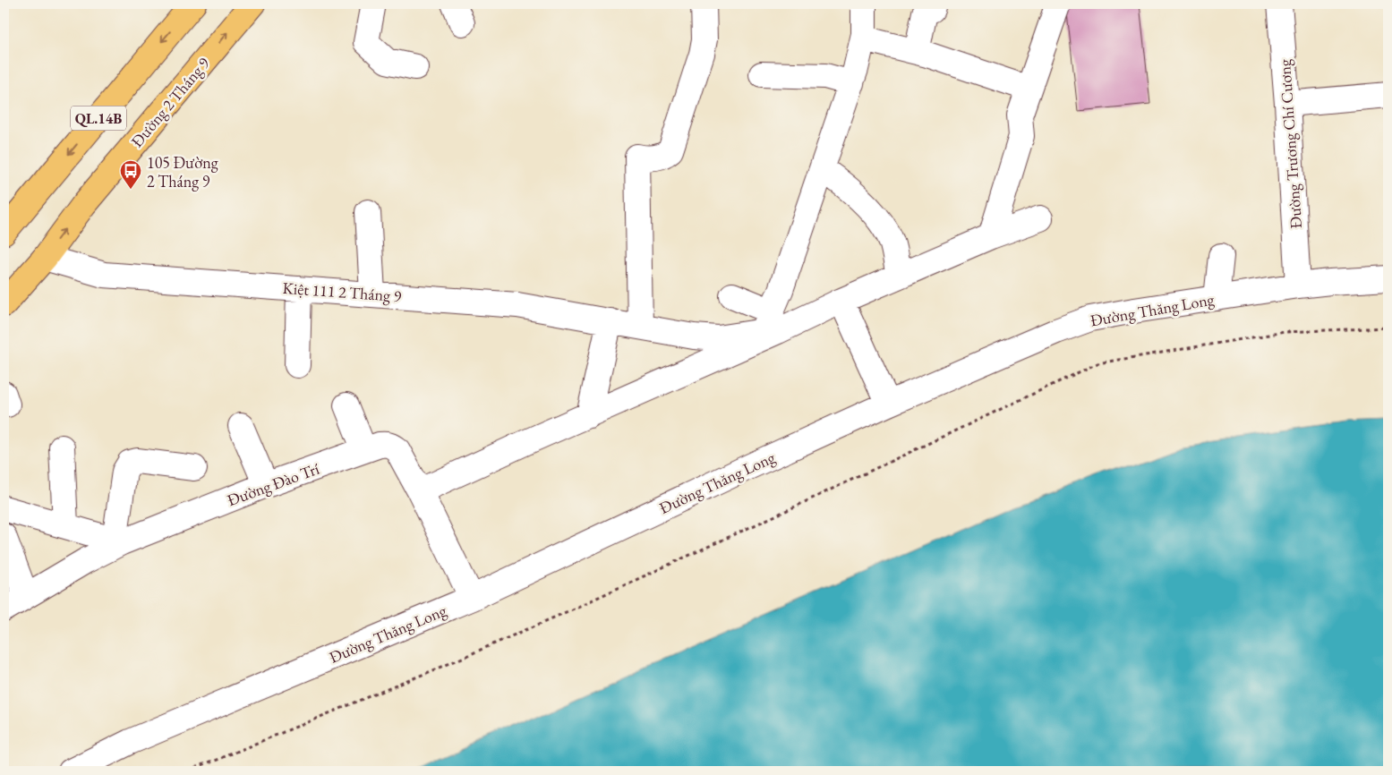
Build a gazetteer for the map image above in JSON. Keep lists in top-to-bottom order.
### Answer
{
  "streets": {
    "highway": ["Đường 2 Tháng 9", "QL.14B"],
    "street": [
      "Đường Trương Chí Cương",
      "Kiệt 111 2 Tháng 9",
      "Đường Thăng Long",
      "Đường Đào Trí"
    ]
  },
  "crossings": [
    ["Đường 2 Tháng 9", "Kiệt 111 2 Tháng 9"],
    ["Đường Trương Chí Cương", "Đường Thăng Long"],
    ["Đường Thăng Long", "Đường Đào Trí"]
  ],
  "places": {
    "bus stop": ["105 Đường 2 Tháng 9"]
  }
}
